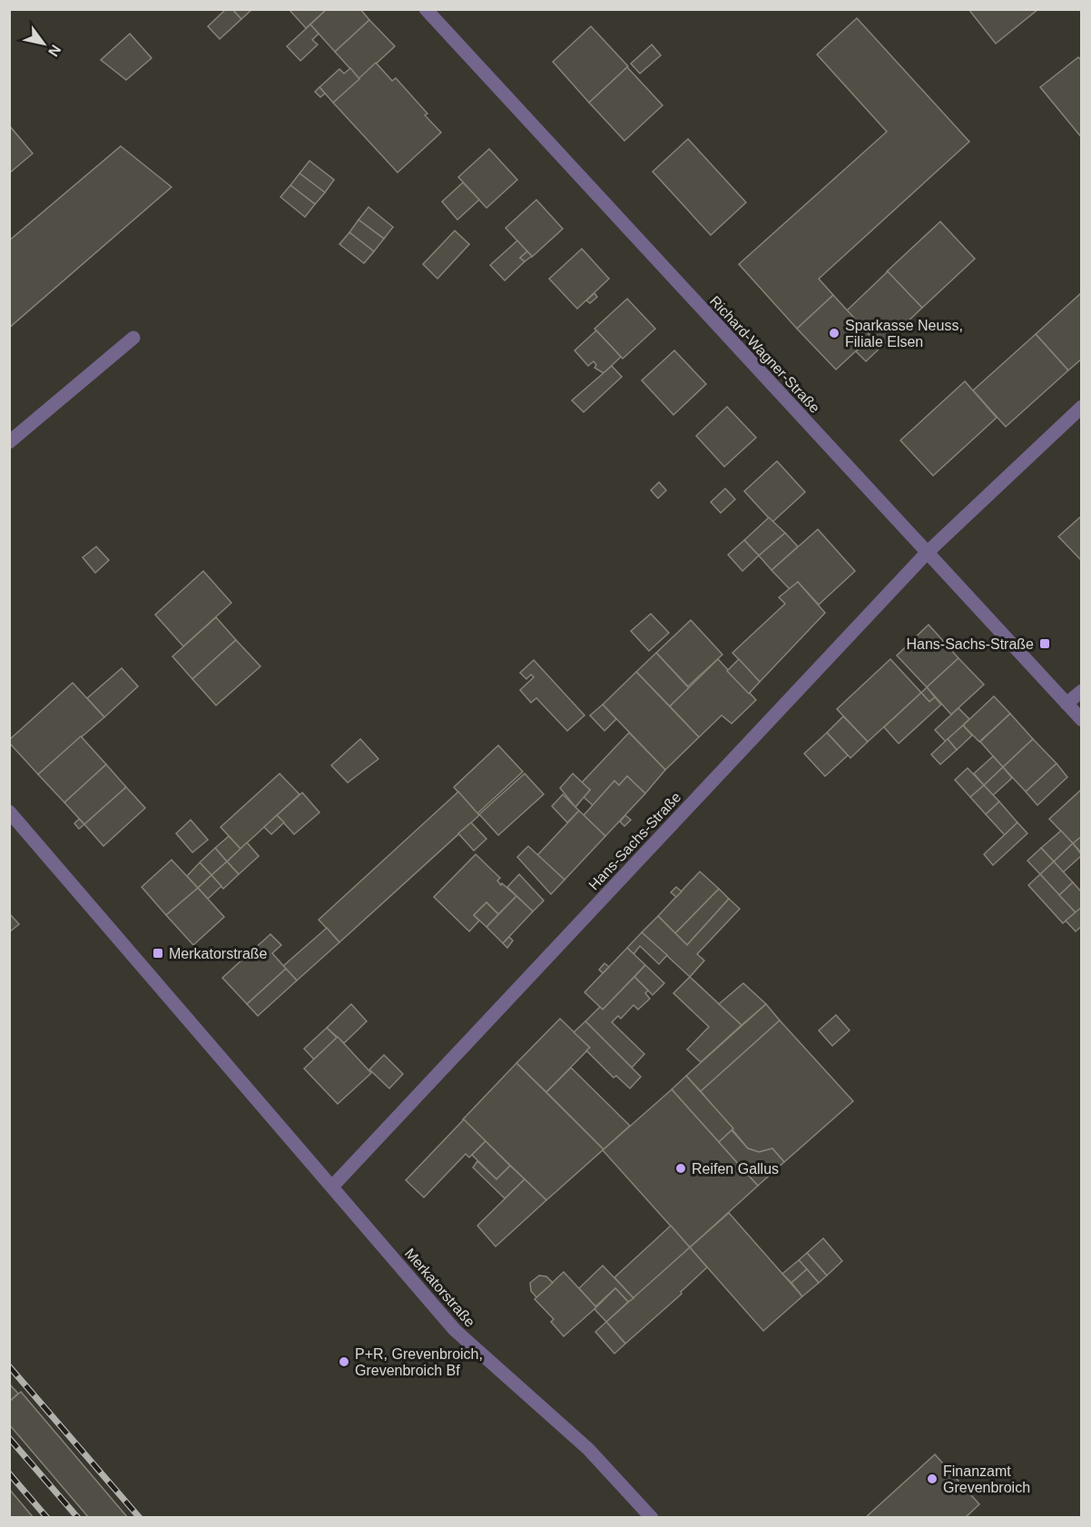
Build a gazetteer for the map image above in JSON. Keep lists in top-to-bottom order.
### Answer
{
  "streets": {
    "street": ["Richard-Wagner-Straße", "Hans-Sachs-Straße", "Merkatorstraße"]
  },
  "crossings": [
    ["Richard-Wagner-Straße", "Hans-Sachs-Straße"],
    ["Hans-Sachs-Straße", "Merkatorstraße"]
  ],
  "places": {
    "other": [
      "Sparkasse Neuss, Filiale Elsen",
      "Reifen Gallus",
      "P+R, Grevenbroich, Grevenbroich Bf",
      "Finanzamt Grevenbroich"
    ],
    "transit": ["Hans-Sachs-Straße", "Merkatorstraße"]
  },
  "north": "bottom right"
}
